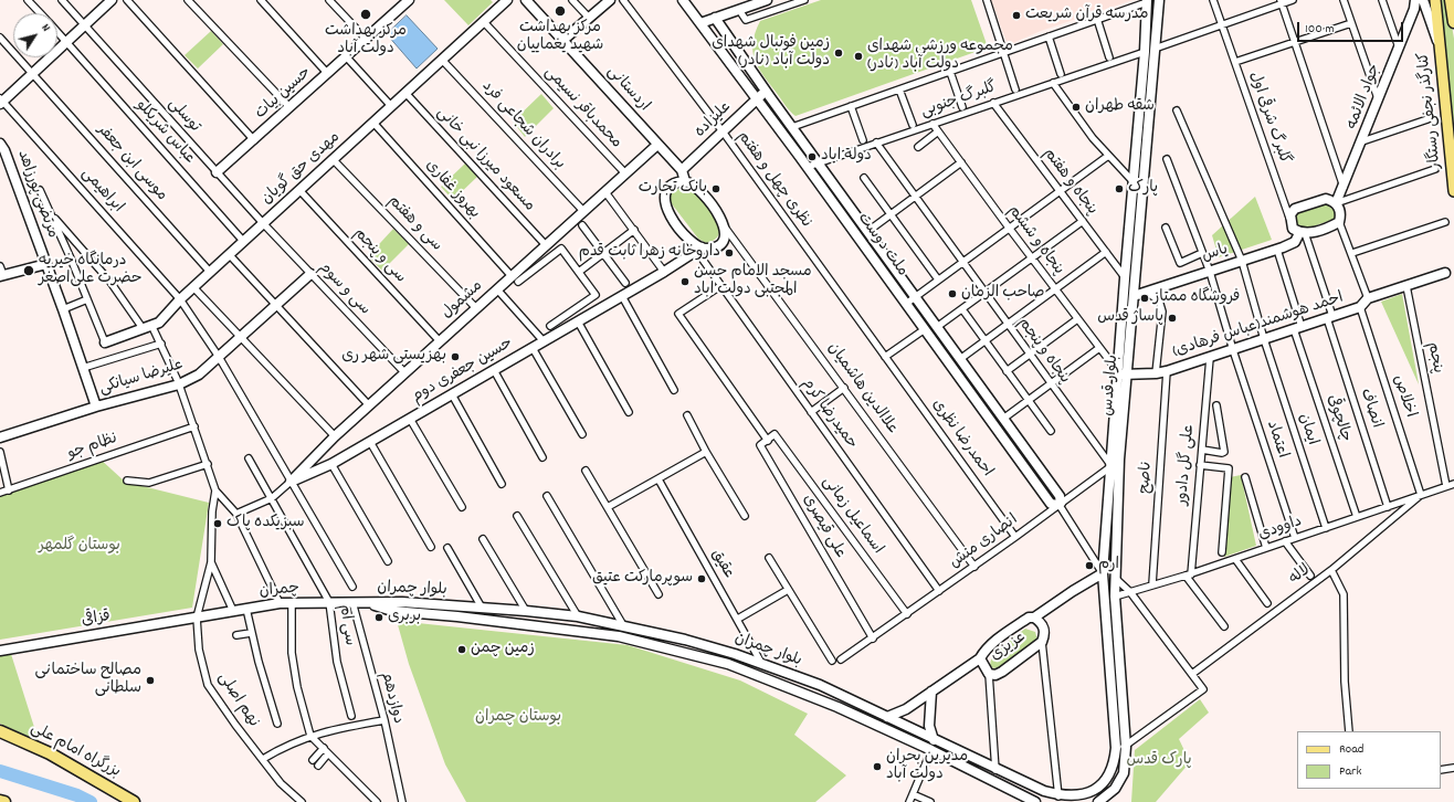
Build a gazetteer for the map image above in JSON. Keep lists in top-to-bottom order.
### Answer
{
  "streets": {
    "highway": ["بزرگراه امام علی"],
    "main road": ["کنارگذر نجفی رستگار"],
    "street": [
      "اردستانی",
      "حسین بیات",
      "جواد الائمه",
      "گلبرگ جنوبی",
      "محمدباقر نسیمی",
      "توسلی",
      "گلبرگ شرقی اول",
      "علیزاده",
      "برادران شجاعی فرد",
      "عباس شریکلو",
      "مسعود میرزا نبی خانی",
      "موسی ابن جعفر",
      "مهدی حق گویان",
      "نظری چهل و هفتم",
      "پنجاه و هفتم",
      "بهروز غفاری",
      "ابراهیمی",
      "مرتضی پورزاهد",
      "سی و هفتم",
      "پنجاه و ششم",
      "ملت دوست",
      "یاس",
      "سی و پنجم",
      "سی و سوم",
      "مشمول",
      "احمد هوشمند(عباس فرهادی)",
      "پنجاه و پنجم",
      "پنجم",
      "حسین جعفری دوم",
      "علیرضا سیانکی",
      "بلوار قدس",
      "علاالدین هاشمیان",
      "اخلاص",
      "انصاف",
      "حمیدرضا کرم",
      "چالچوقی",
      "ایمان",
      "احمدرضا نظری",
      "اعتماد",
      "نظام جو",
      "علی گل دادور",
      "ناصح",
      "اسماعیل زمانی",
      "علی قیصری",
      "داوودی",
      "انصاری منش",
      "عقیق",
      "لاله",
      "بلوار چمران",
      "چمران",
      "قزاقی",
      "سی ام",
      "عزیزی",
      "دوازدهم",
      "نهم اصلی"
    ]
  },
  "crossings": [
    ["اردستانی", "علیزاده"],
    ["اردستانی", "مشمول"],
    ["حسین بیات", "توسلی"],
    ["گلبرگ جنوبی", "پنجاه و هفتم"],
    ["گلبرگ جنوبی", "پنجاه و ششم"],
    ["گلبرگ جنوبی", "ملت دوست"],
    ["گلبرگ جنوبی", "پنجاه و پنجم"],
    ["گلبرگ جنوبی", "بلوار قدس"],
    ["محمدباقر نسیمی", "مهدی حق گویان"],
    ["محمدباقر نسیمی", "مشمول"],
    ["توسلی", "مهدی حق گویان"],
    ["توسلی", "سی و سوم"],
    ["علیزاده", "نظری چهل و هفتم"],
    ["علیزاده", "ملت دوست"],
    ["برادران شجاعی فرد", "مهدی حق گویان"],
    ["برادران شجاعی فرد", "مشمول"],
    ["عباس شریکلو", "مهدی حق گویان"],
    ["مسعود میرزا نبی خانی", "مهدی حق گویان"],
    ["مسعود میرزا نبی خانی", "مشمول"],
    ["موسی ابن جعفر", "مهدی حق گویان"],
    ["مهدی حق گویان", "بهروز غفاری"],
    ["مهدی حق گویان", "ابراهیمی"],
    ["مهدی حق گویان", "سی و هفتم"],
    ["مهدی حق گویان", "سی و پنجم"],
    ["مهدی حق گویان", "سی و سوم"],
    ["نظری چهل و هفتم", "احمدرضا نظری"],
    ["پنجاه و هفتم", "بلوار قدس"],
    ["بهروز غفاری", "مشمول"],
    ["ابراهیمی", "مشمول"],
    ["ابراهیمی", "حسین جعفری دوم"],
    ["ابراهیمی", "علیرضا سیانکی"],
    ["مرتضی پورزاهد", "علیرضا سیانکی"],
    ["سی و هفتم", "مشمول"],
    ["پنجاه و ششم", "احمد هوشمند(عباس فرهادی)"],
    ["پنجاه و ششم", "بلوار قدس"],
    ["ملت دوست", "انصاری منش"],
    ["یاس", "بلوار قدس"],
    ["یاس", "انصاف"],
    ["یاس", "چالچوقی"],
    ["یاس", "ایمان"],
    ["سی و پنجم", "مشمول"],
    ["سی و سوم", "مشمول"],
    ["سی و سوم", "علیرضا سیانکی"],
    ["مشمول", "حسین جعفری دوم"],
    ["احمد هوشمند(عباس فرهادی)", "بلوار قدس"],
    ["احمد هوشمند(عباس فرهادی)", "اخلاص"],
    ["احمد هوشمند(عباس فرهادی)", "انصاف"],
    ["احمد هوشمند(عباس فرهادی)", "چالچوقی"],
    ["احمد هوشمند(عباس فرهادی)", "ایمان"],
    ["احمد هوشمند(عباس فرهادی)", "اعتماد"],
    ["احمد هوشمند(عباس فرهادی)", "علی گل دادور"],
    ["احمد هوشمند(عباس فرهادی)", "ناصح"],
    ["پنجاه و پنجم", "بلوار قدس"],
    ["پنجاه و پنجم", "انصاری منش"],
    ["پنجم", "داوودی"],
    ["حسین جعفری دوم", "علاالدین هاشمیان"],
    ["حسین جعفری دوم", "حمیدرضا کرم"],
    ["حسین جعفری دوم", "سی ام"],
    ["بلوار قدس", "داوودی"],
    ["بلوار قدس", "انصاری منش"],
    ["بلوار قدس", "بلوار چمران"],
    ["علاالدین هاشمیان", "انصاری منش"],
    ["اخلاص", "داوودی"],
    ["اخلاص", "لاله"],
    ["انصاف", "داوودی"],
    ["حمیدرضا کرم", "انصاری منش"],
    ["چالچوقی", "داوودی"],
    ["ایمان", "داوودی"],
    ["احمدرضا نظری", "انصاری منش"],
    ["اعتماد", "داوودی"],
    ["علی گل دادور", "داوودی"],
    ["ناصح", "داوودی"],
    ["اسماعیل زمانی", "علی قیصری"],
    ["اسماعیل زمانی", "انصاری منش"],
    ["علی قیصری", "انصاری منش"],
    ["داوودی", "لاله"],
    ["عقیق", "بلوار چمران"],
    ["بلوار چمران", "چمران"],
    ["چمران", "قزاقی"],
    ["چمران", "سی ام"],
    ["چمران", "دوازدهم"],
    ["چمران", "نهم اصلی"],
    ["قزاقی", "نهم اصلی"]
  ],
  "parks": ["بوستان گلمهر", "بوستان چمران", "پارک قدس"],
  "places": [
    "مرکز بهداشت شهید یغماییان",
    "مرکز بهداشت دولت آباد",
    "مدرسه قرآن شریعت",
    "زمین فوتبال شهدای دولت آباد (نادر)",
    "مجموعه ورزشی شهدای دولت آباد (نادر)",
    "شقه طهران",
    "دولة اباد",
    "بانک تجارت",
    "پارک",
    "داروخانه زهرا ثابت قدم",
    "درمانگاه خیریه حضرت علی‌اصغر",
    "مسجد الامام حسن المجتبى دولت اباد",
    "صاحب الزمان",
    "فروشگاه ممتاز",
    "پاساژ قدس",
    "بهزیستی شهر ری",
    "سبزیکده پاک",
    "ارم",
    "سوپرمارکت عتیق",
    "بربری",
    "زمین چمن",
    "مصالح ساختمانی سلطانی",
    "مدیرین بحران دولت آباد"
  ],
  "legend": ["Road", "Park"],
  "scale_bar": "100 m",
  "north": "top right"
}
